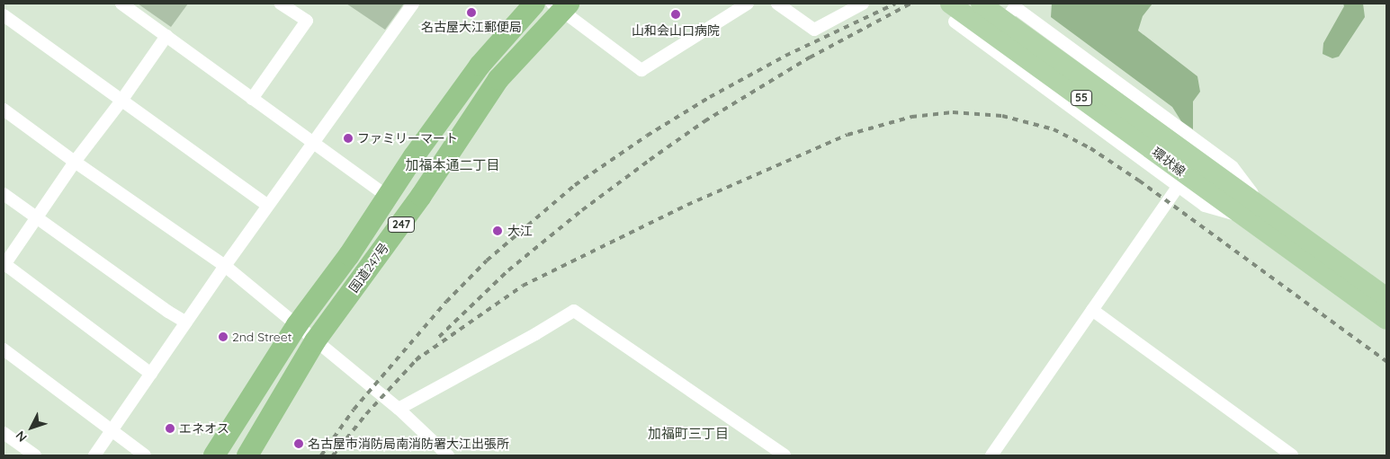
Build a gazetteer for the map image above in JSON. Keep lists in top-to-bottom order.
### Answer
{
  "streets": {
    "highway": ["247", "国道247号"],
    "main road": ["55", "環状線"]
  },
  "districts": ["加福本通二丁目", "加福町三丁目"],
  "places": [
    "名古屋大江郵便局",
    "山和会山口病院",
    "ファミリーマート",
    "大江",
    "2nd Street",
    "エネオス",
    "名古屋市消防局南消防署大江出張所"
  ],
  "north": "bottom left"
}
